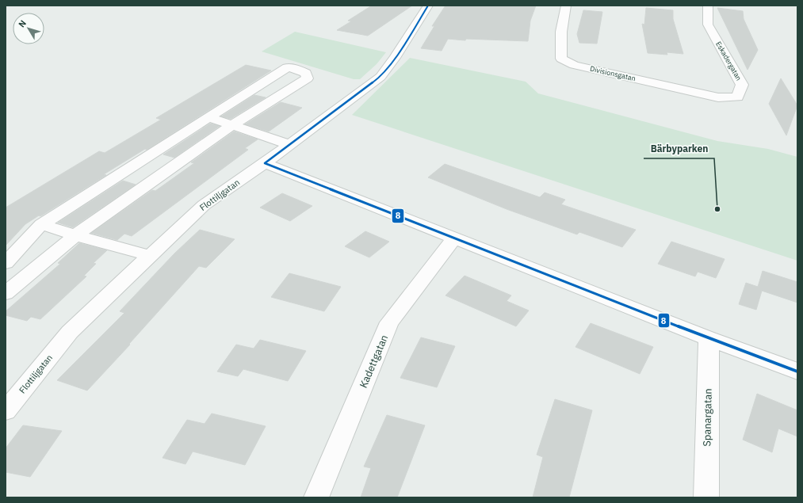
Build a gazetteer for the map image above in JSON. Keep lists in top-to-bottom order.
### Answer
{
  "streets": {
    "street": [
      "Eskadergatan",
      "Divisionsgatan",
      "Flottiljgatan",
      "Kadettgatan",
      "Spanargatan"
    ]
  },
  "crossings": [
    ["Eskadergatan", "Divisionsgatan"]
  ],
  "places": ["Bärbyparken"],
  "lines": ["transit line 8"],
  "north": "top left"
}
